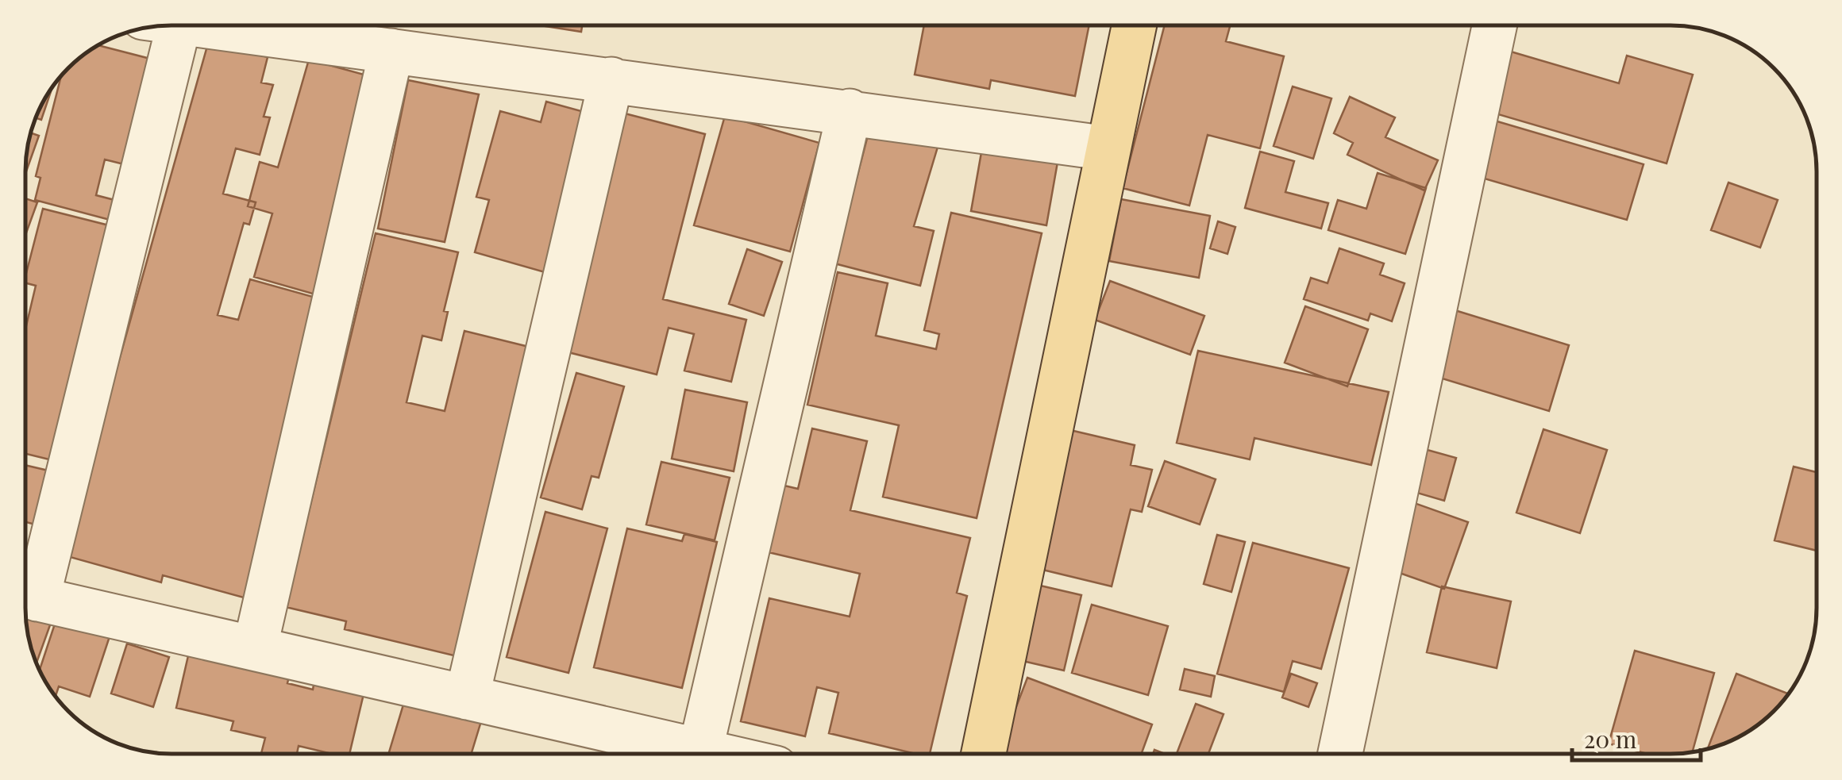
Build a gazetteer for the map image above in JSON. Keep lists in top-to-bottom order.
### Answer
{
  "scale_bar": "20 m"
}
